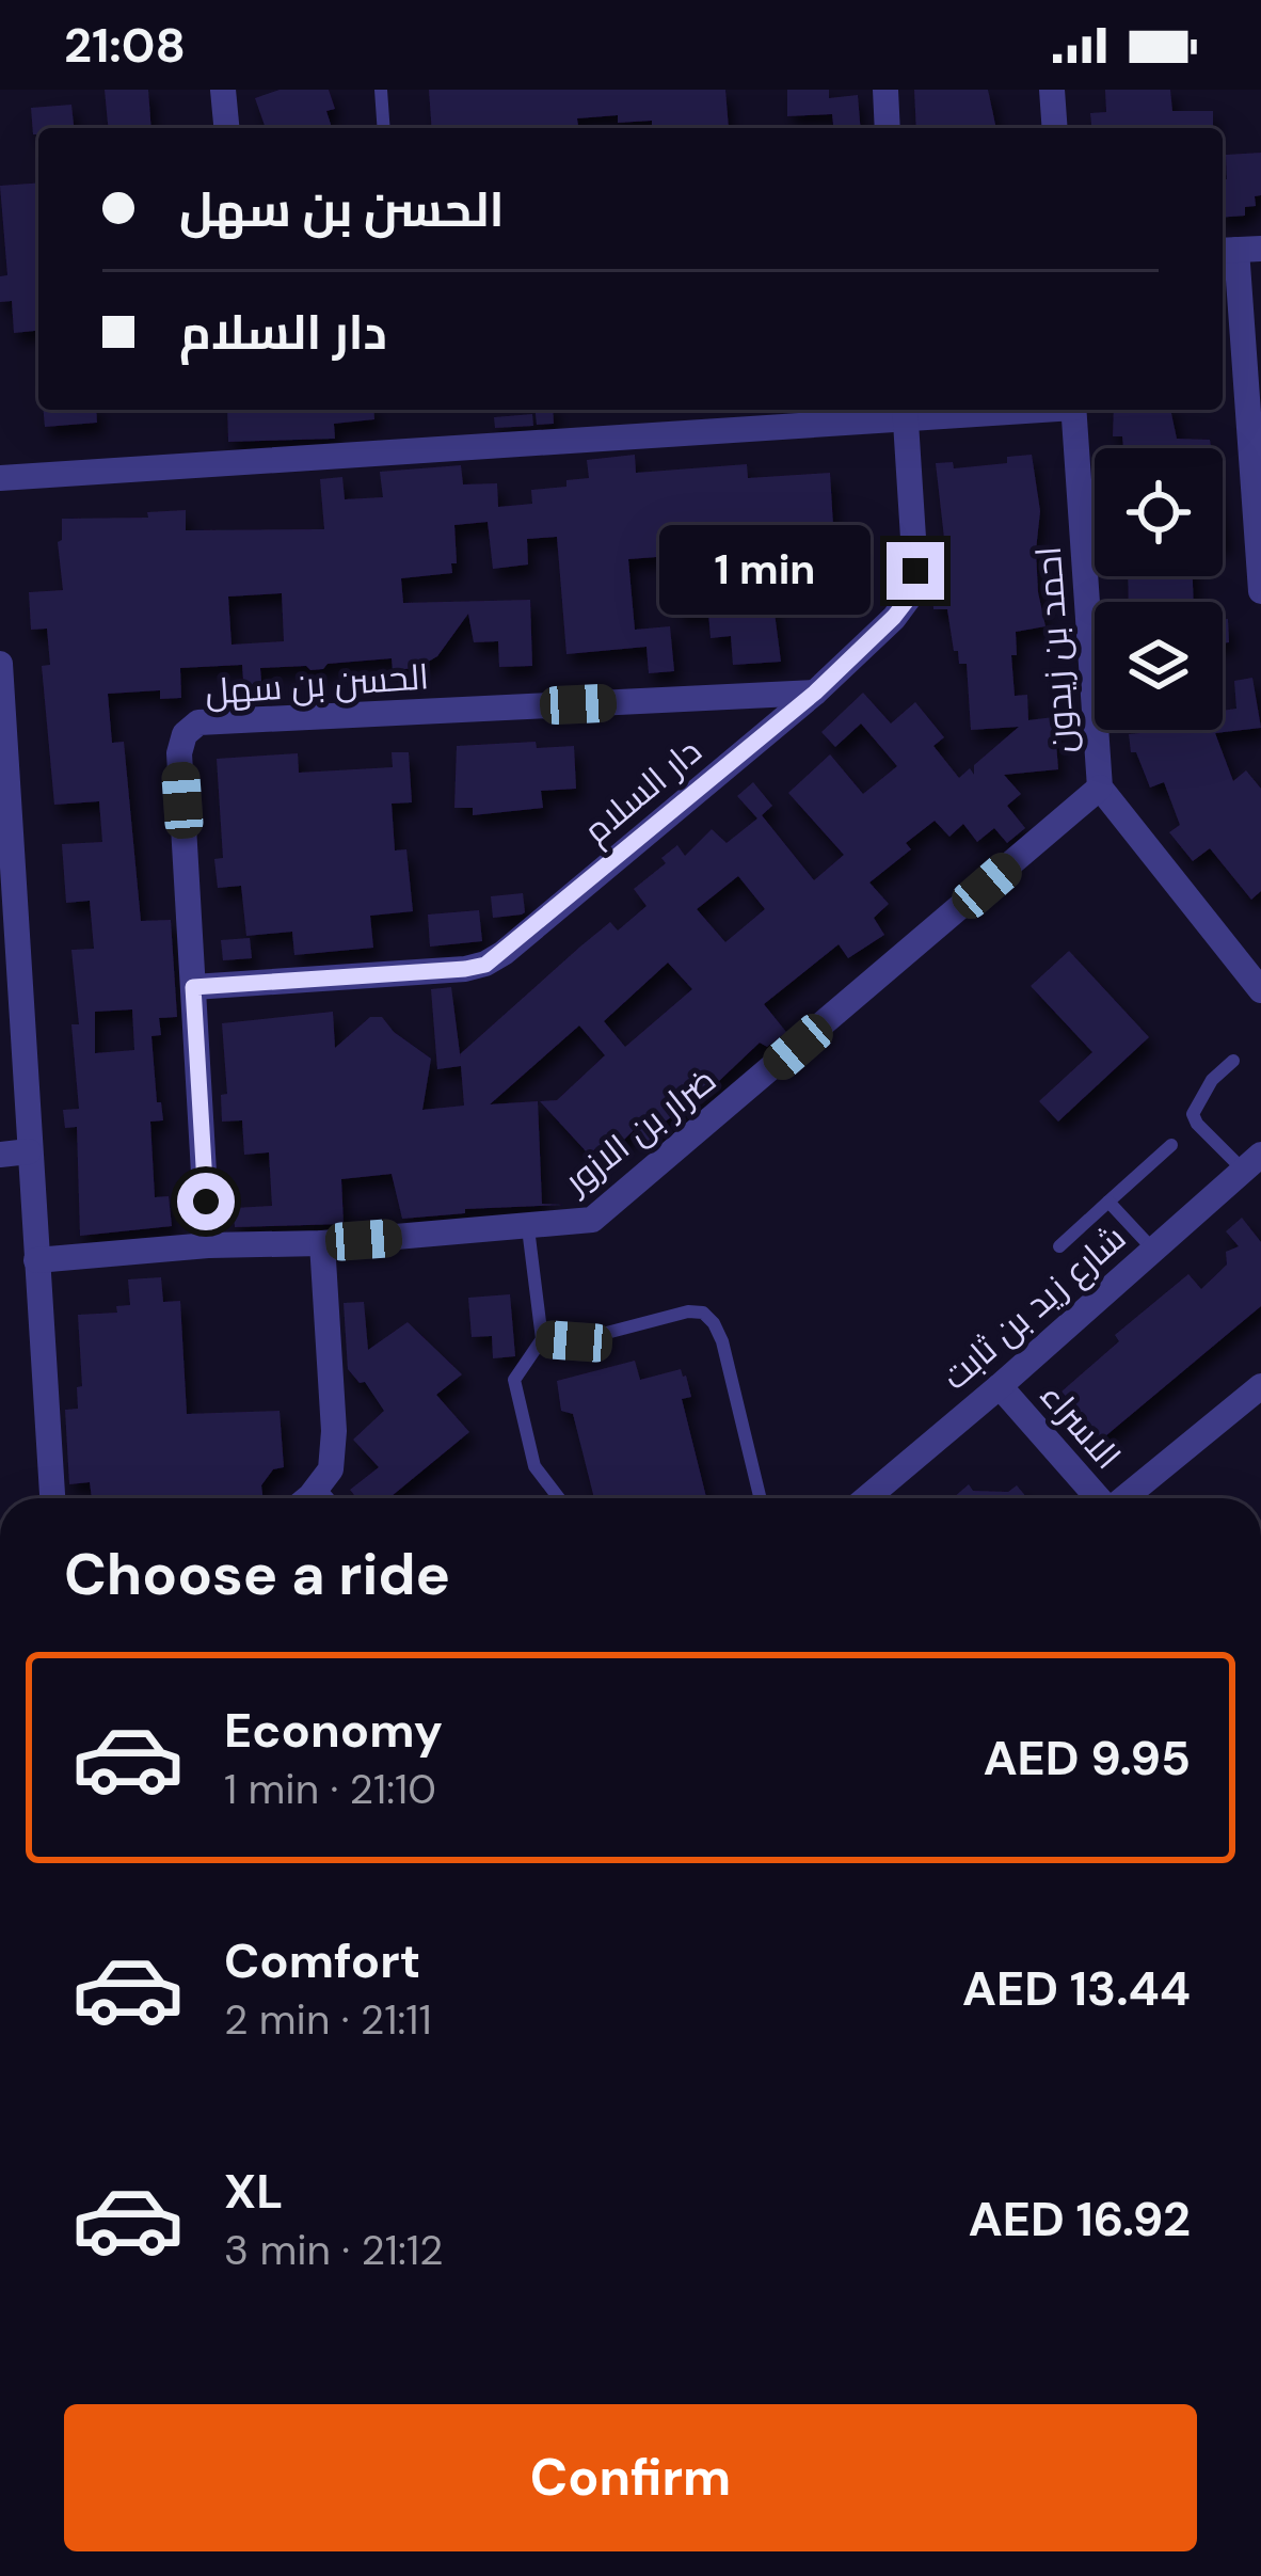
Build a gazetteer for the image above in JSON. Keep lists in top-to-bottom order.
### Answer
{
  "streets": {
    "street": [
      "احمد بن زيدون",
      "الحسن بن سهل",
      "دار السلام",
      "ضرار بن الازور",
      "شارع زيد بن ثابت",
      "الاسراء"
    ]
  },
  "crossings": [
    ["احمد بن زيدون", "ضرار بن الازور"],
    ["الحسن بن سهل", "دار السلام"],
    ["الحسن بن سهل", "ضرار بن الازور"],
    ["شارع زيد بن ثابت", "الاسراء"]
  ],
  "page": {
    "status": "21:08",
    "banner": ["الحسن بن سهل", "دار السلام"],
    "bubble": "1 min",
    "heading": "Choose a ride",
    "list": [
      {
        "name": "Economy",
        "note": "1 min · 21:10",
        "value": "AED 9.95"
      },
      {
        "name": "Comfort",
        "note": "2 min · 21:11",
        "value": "AED 13.44"
      },
      {
        "name": "XL",
        "note": "3 min · 21:12",
        "value": "AED 16.92"
      }
    ],
    "buttons": "Confirm"
  }
}
